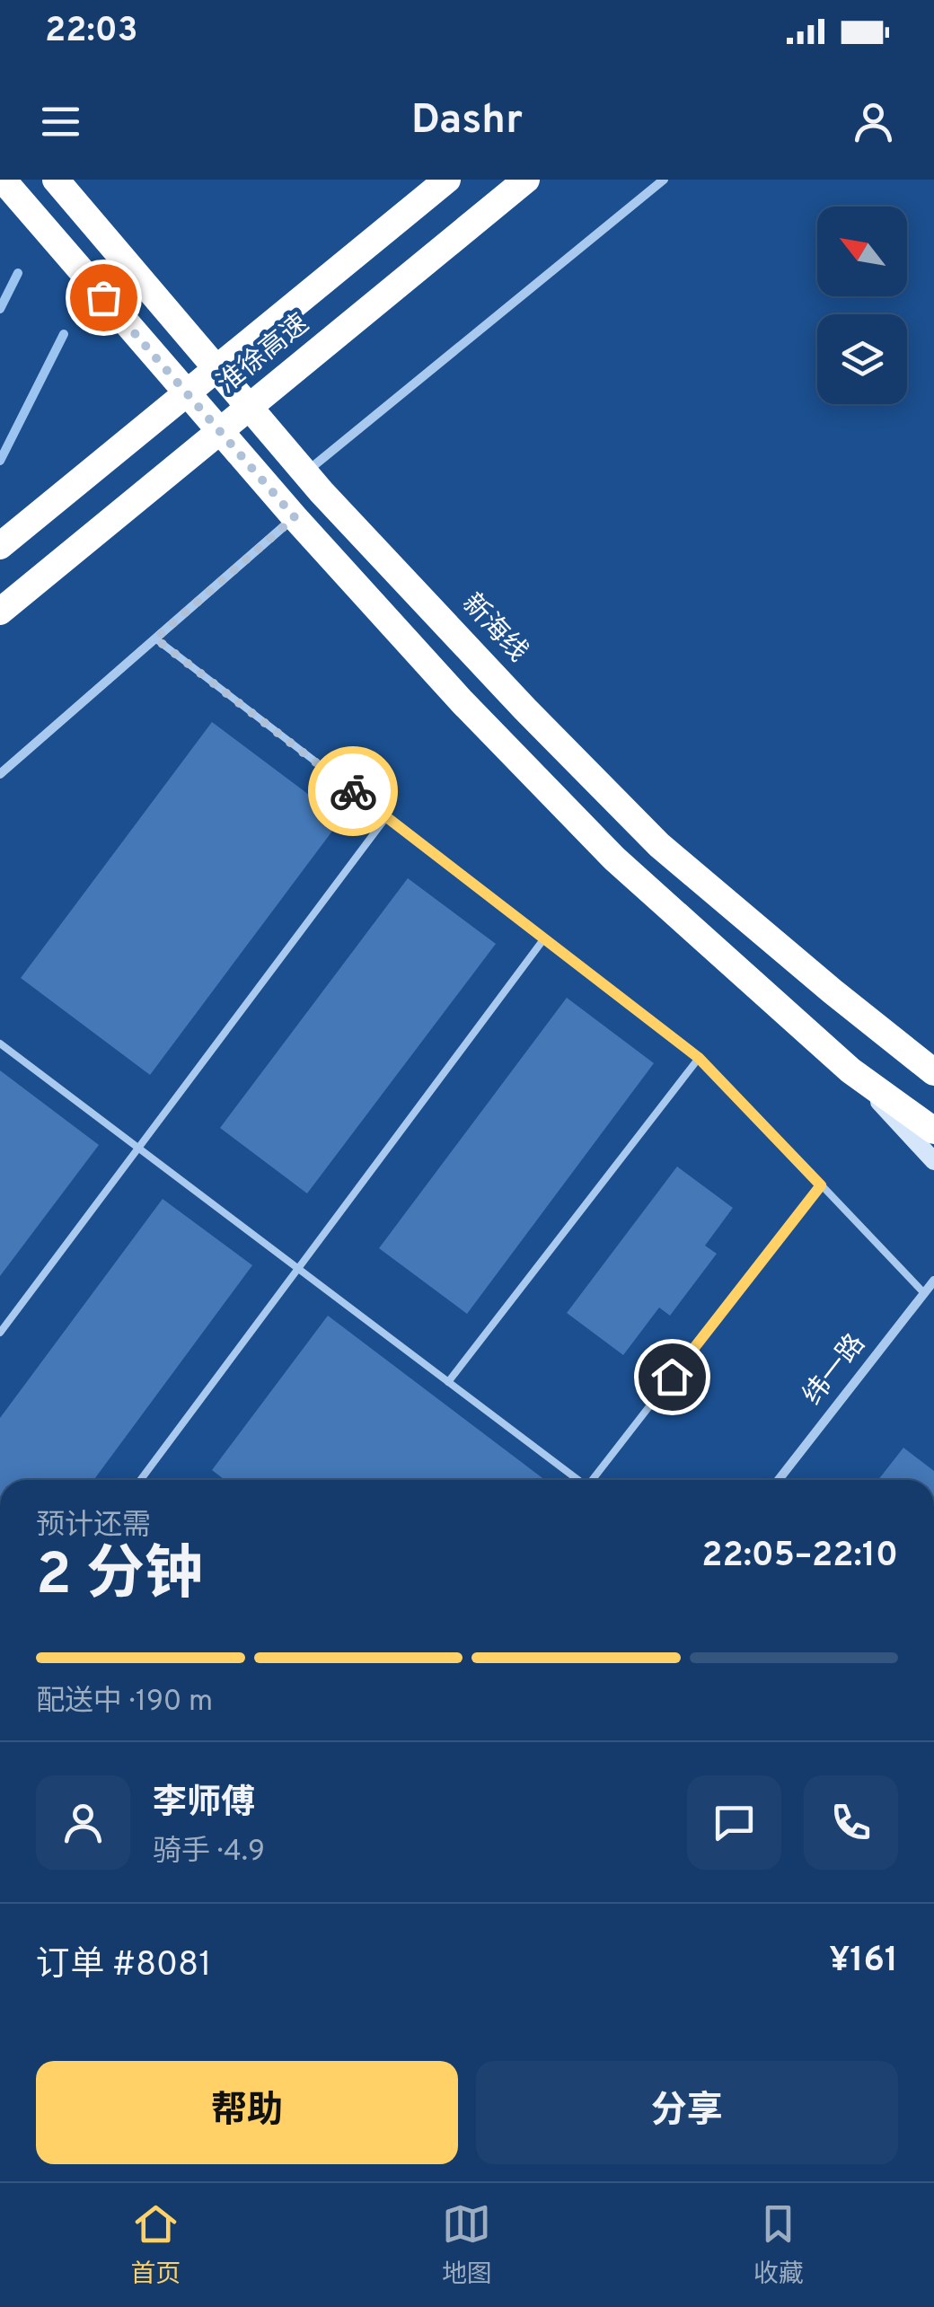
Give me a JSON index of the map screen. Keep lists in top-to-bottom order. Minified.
{"streets":{"highway":["淮徐高速","新海线"],"street":["纬一路"]},"north":"top left","page":{"status":"22:03","header":"Dashr","heading":["2 分钟","预计还需","22:05–22:10"],"panel":["李师傅","骑手 · 4.9","订单 #8081","¥161"],"bar":"配送中 · 190 m","buttons":["帮助","分享"],"tabs":["首页","地图","收藏"]}}
